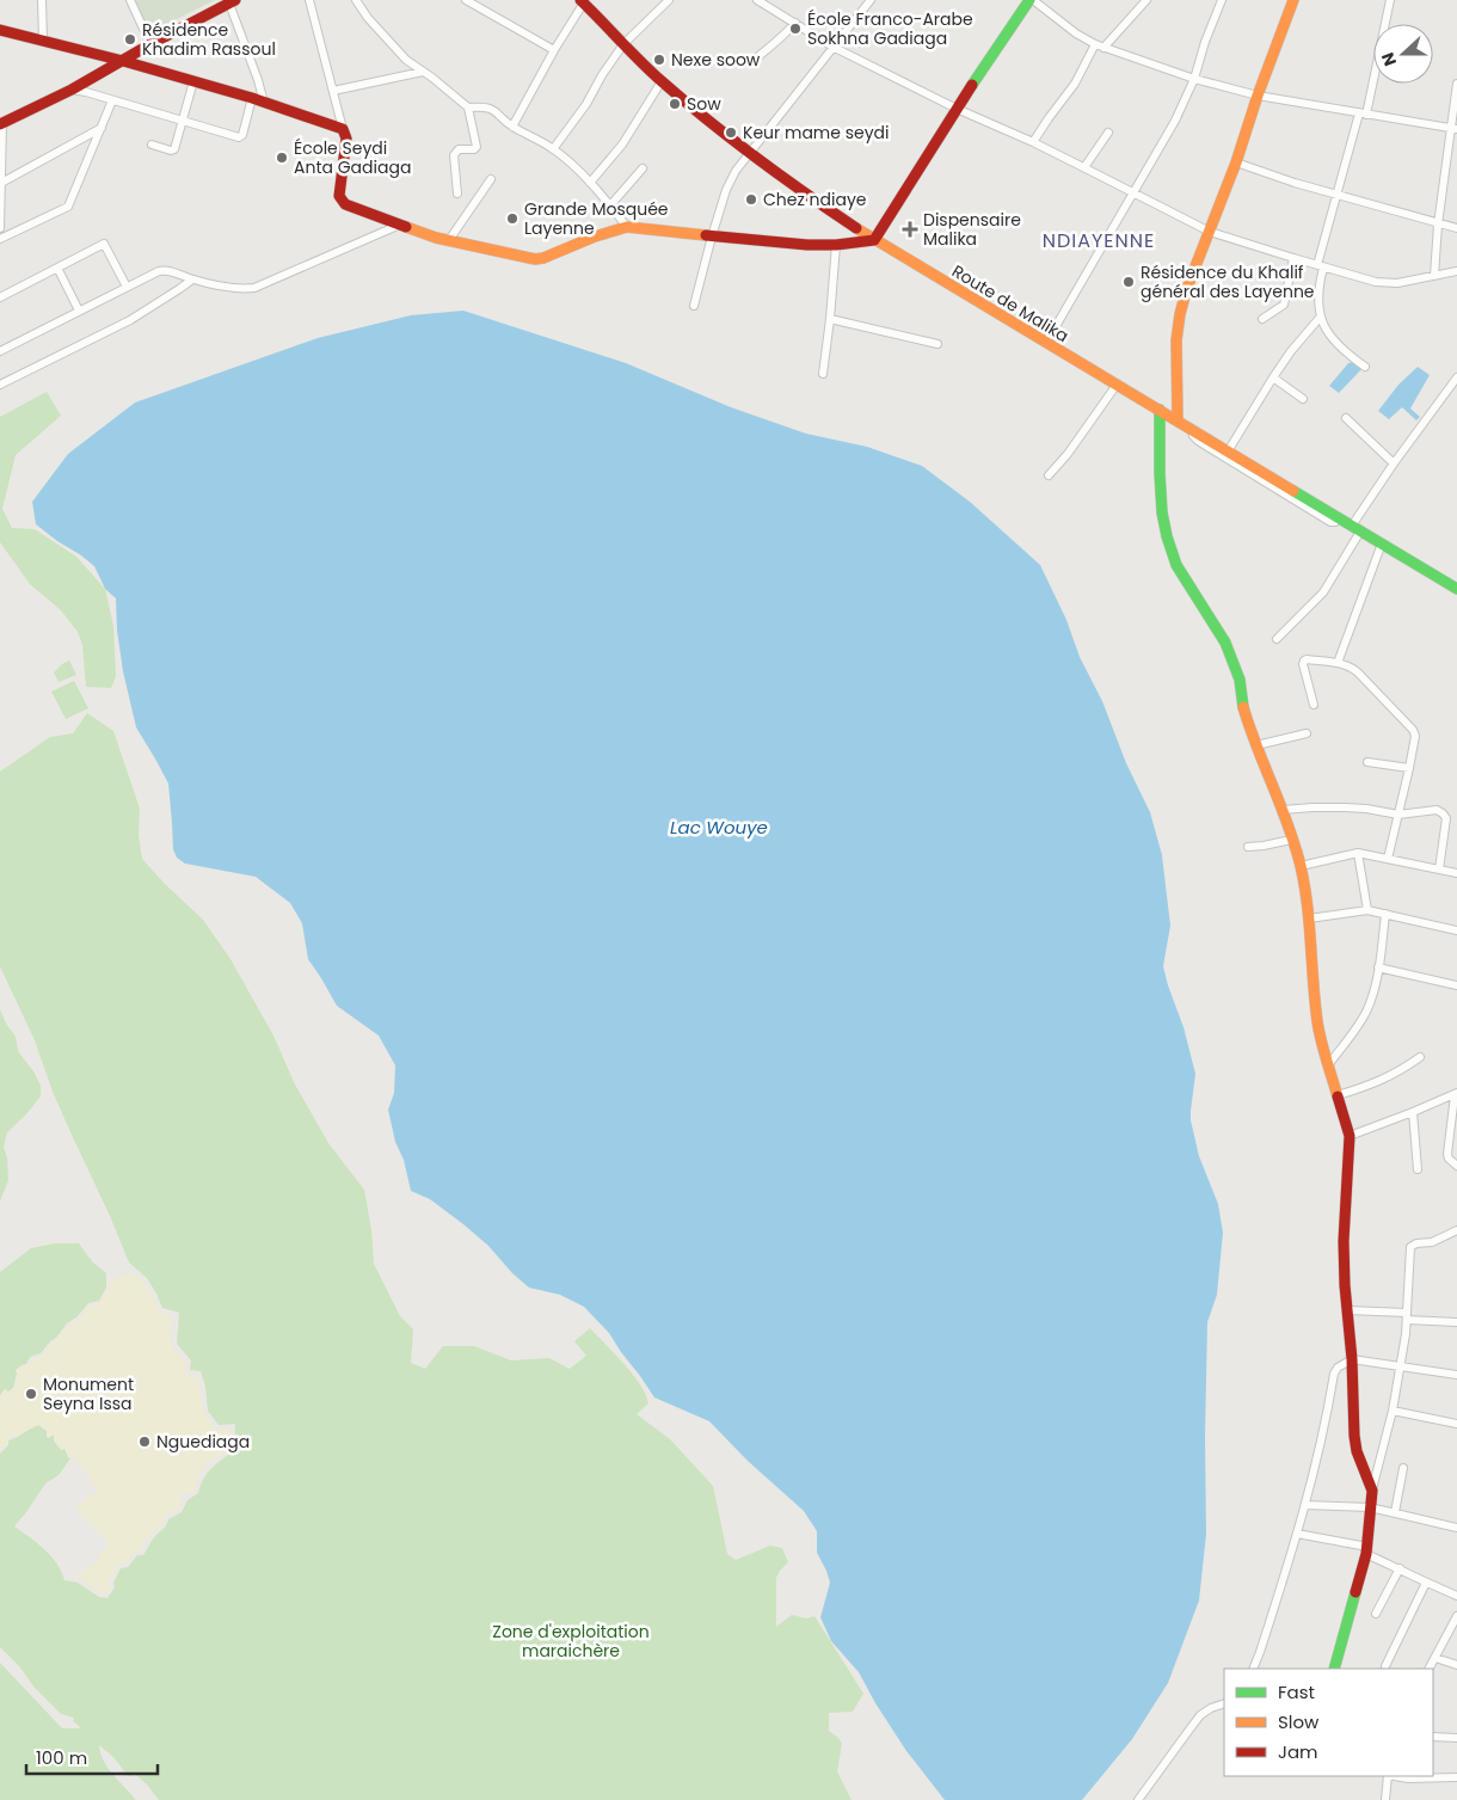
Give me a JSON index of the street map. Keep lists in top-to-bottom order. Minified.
{"streets":{"street":["Route de Malika"]},"districts":["NDIAYENNE"],"water":["Lac Wouye"],"parks":["Zone d'exploitation maraichère"],"places":{"other":["École Franco-Arabe Sokhna Gadiaga","Résidence Khadim Rassoul","Nexe soow","Sow","Keur mame seydi","École Seydi Anta Gadiaga","Chez ndiaye","Grande Mosquée Layenne","Résidence du Khalif général des Layenne","Monument Seyna Issa","Nguediaga"],"health":["Dispensaire Malika"]},"legend":["Fast","Slow","Jam"],"scale_bar":"100 m","north":"left"}
